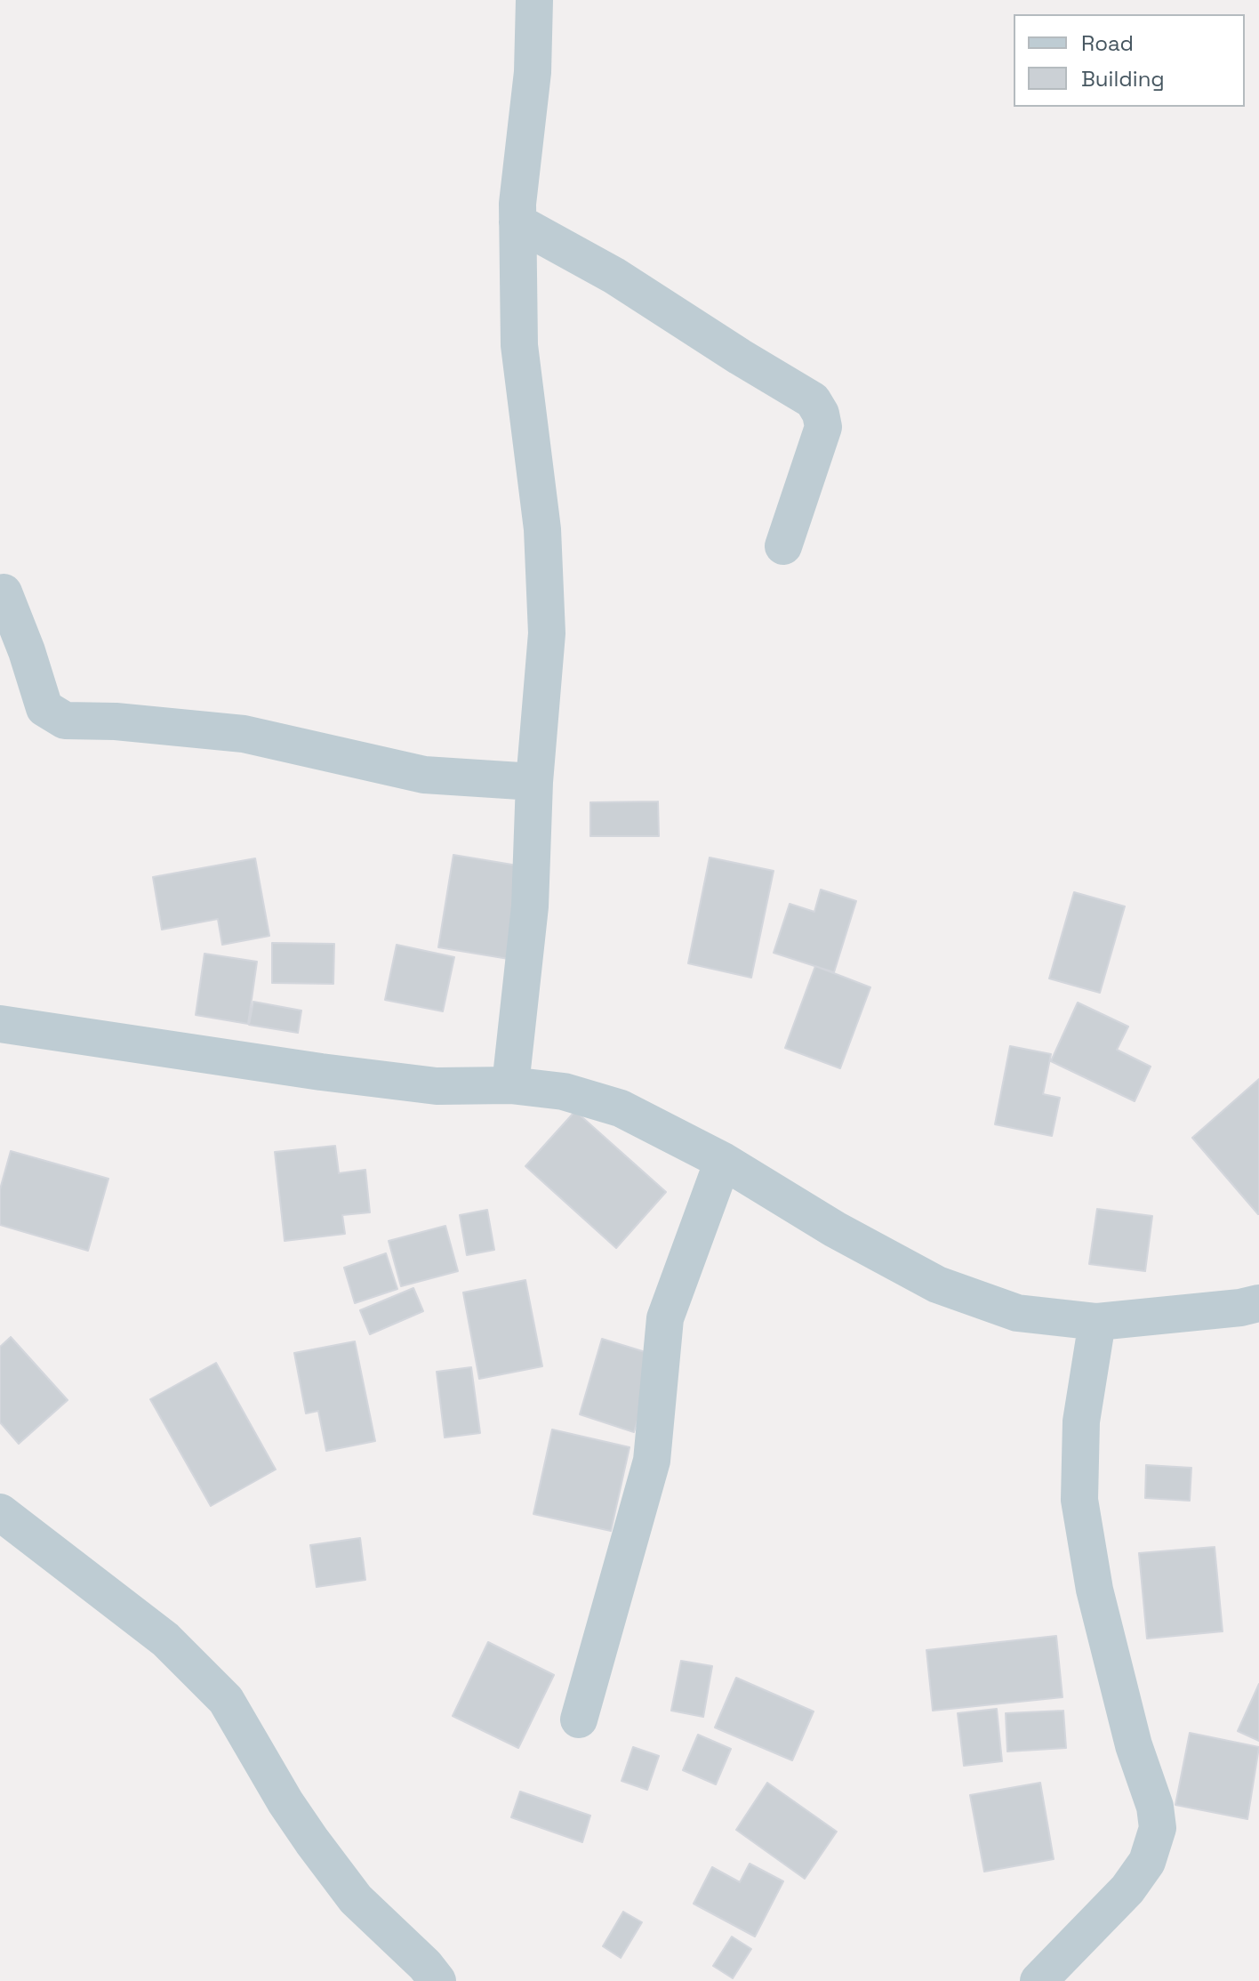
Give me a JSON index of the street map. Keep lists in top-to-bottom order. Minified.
{"legend":["Road","Building"]}
